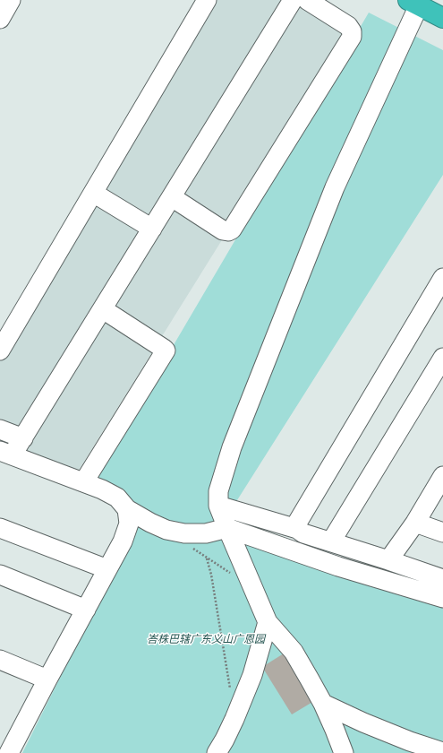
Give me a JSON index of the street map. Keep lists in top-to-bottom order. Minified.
{"parks":["峇株巴辖广东义山广恩园"]}
